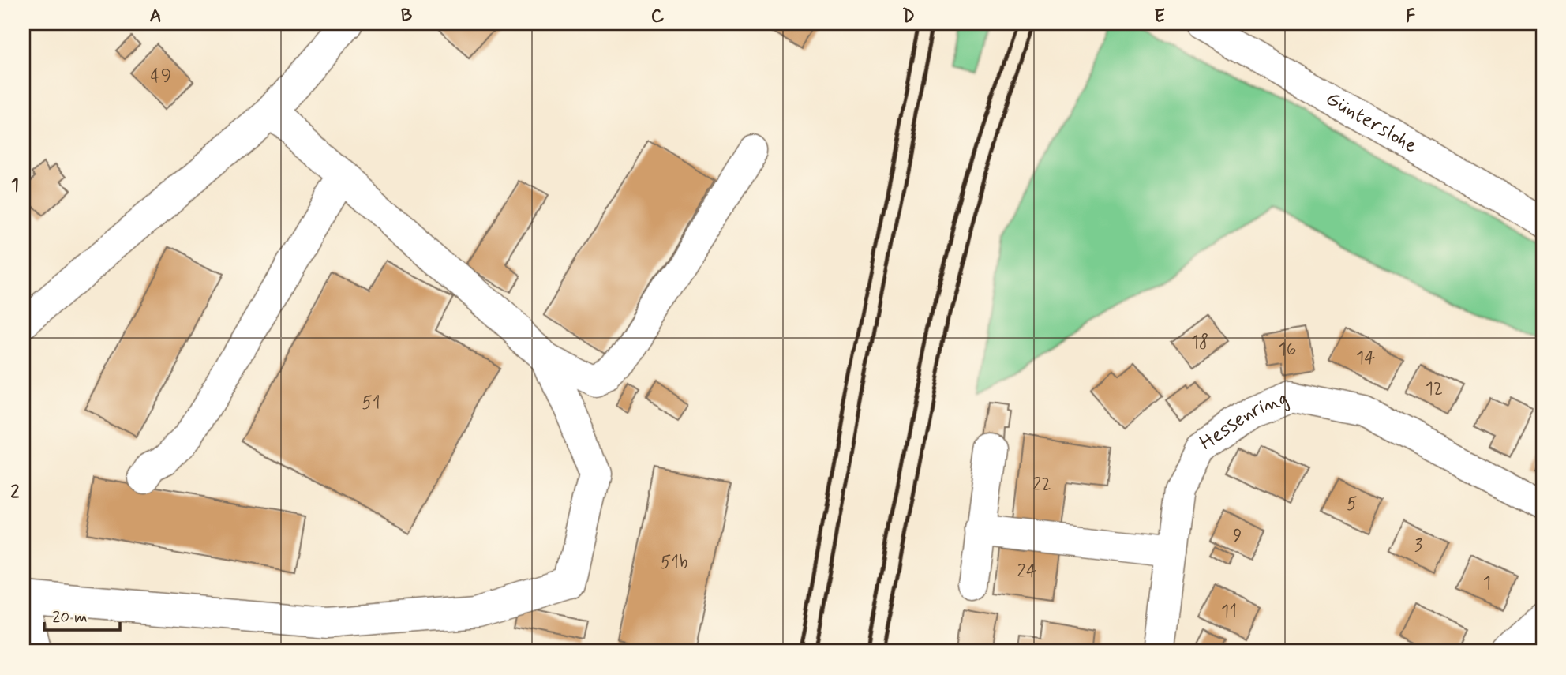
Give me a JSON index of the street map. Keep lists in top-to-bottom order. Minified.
{"streets":{"street":["Günterslohe","Hessenring"]},"house_numbers":["49","18","16","14","12","51","22","5","9","3","51b","24","1","11"],"scale_bar":"20 m","grid":{"columns":["A","B","C","D","E","F"],"rows":["1","2"]}}
